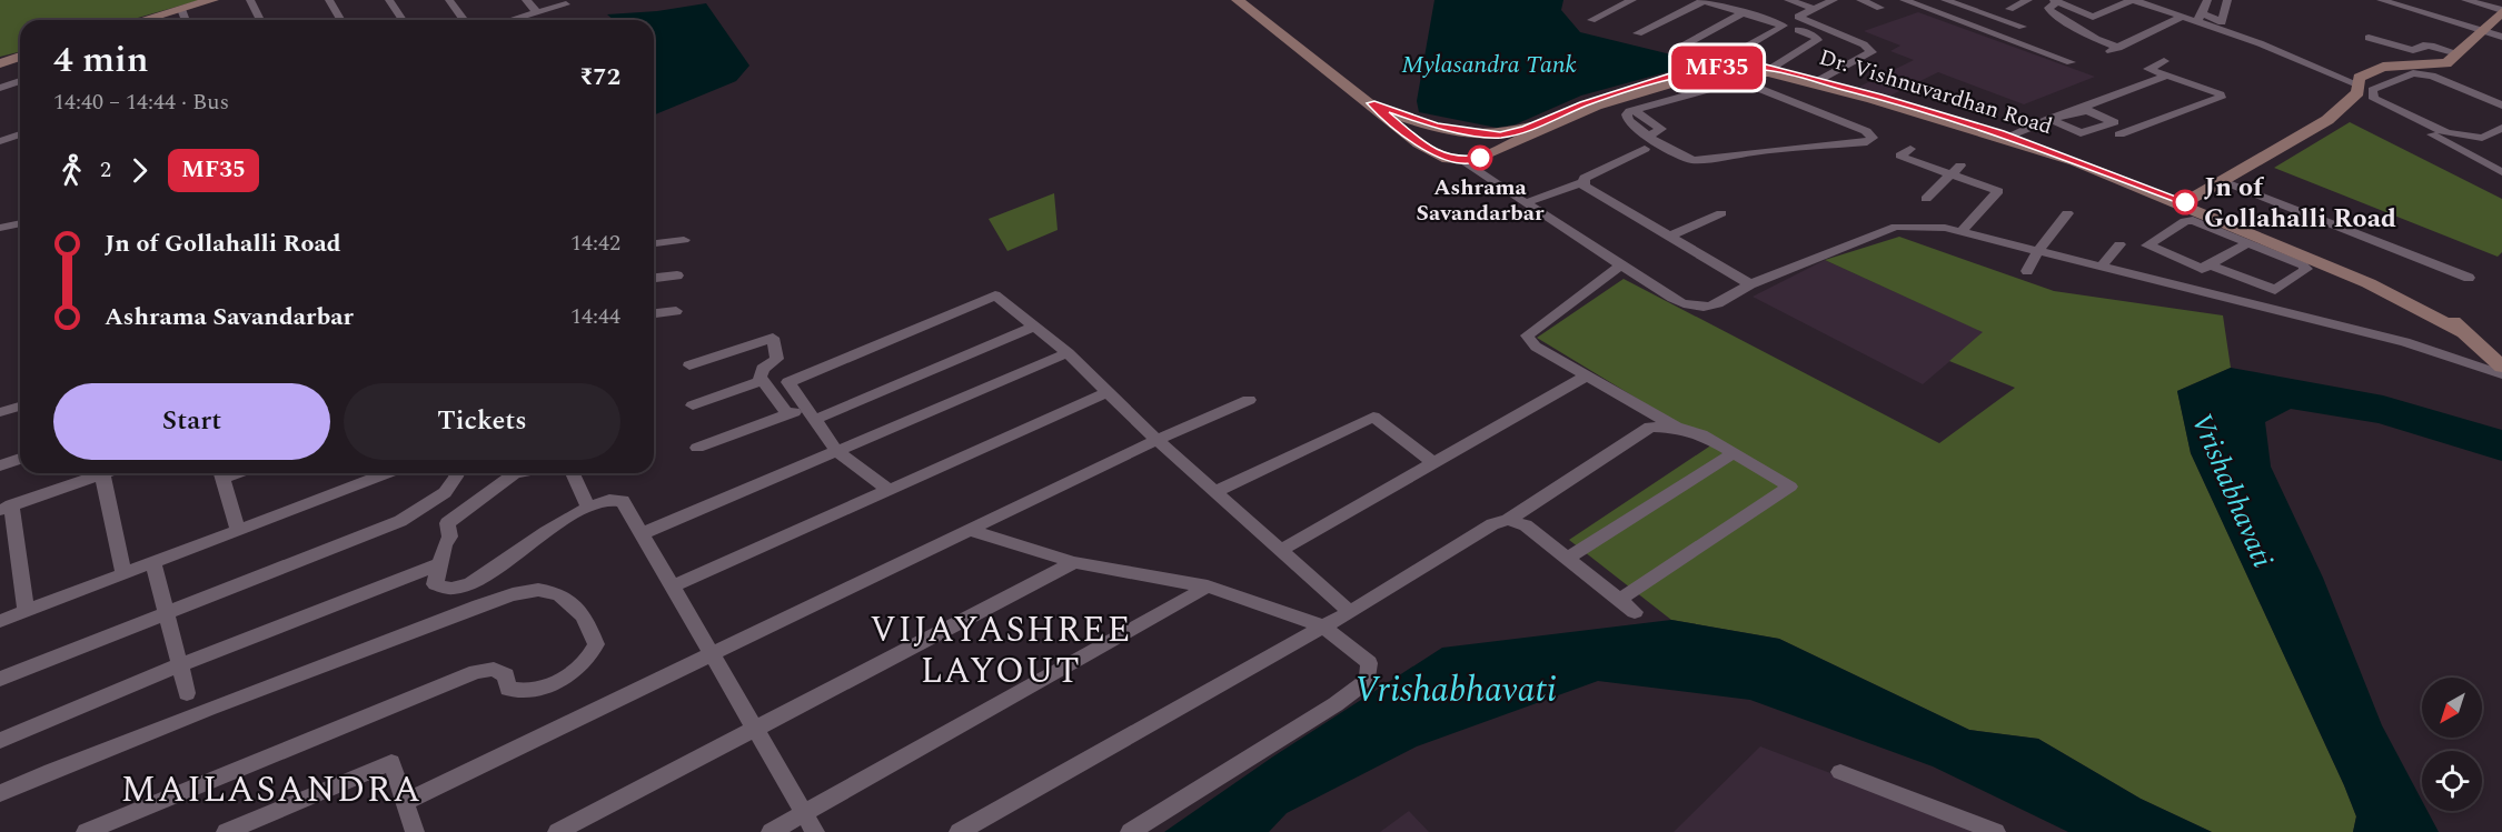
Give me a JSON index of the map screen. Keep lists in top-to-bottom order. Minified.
{"streets":{"main road":["Dr. Vishnuvardhan Road"]},"districts":["VIJAYASHREE LAYOUT","MAILASANDRA"],"water":["Mylasandra Tank","Vrishabhavati"],"places":["Ashrama Savandarbar","Jn of Gollahalli Road"],"lines":["bus line MF35"],"north":"bottom left","page":{"on_map":"MF35","heading":["4 min","14:40 – 14:44 · Bus","₹72"],"legs":["2","MF35"],"list":[{"name":"Jn of Gollahalli Road","value":"14:42"},{"name":"Ashrama Savandarbar","value":"14:44"}],"buttons":["Start","Tickets"]}}
